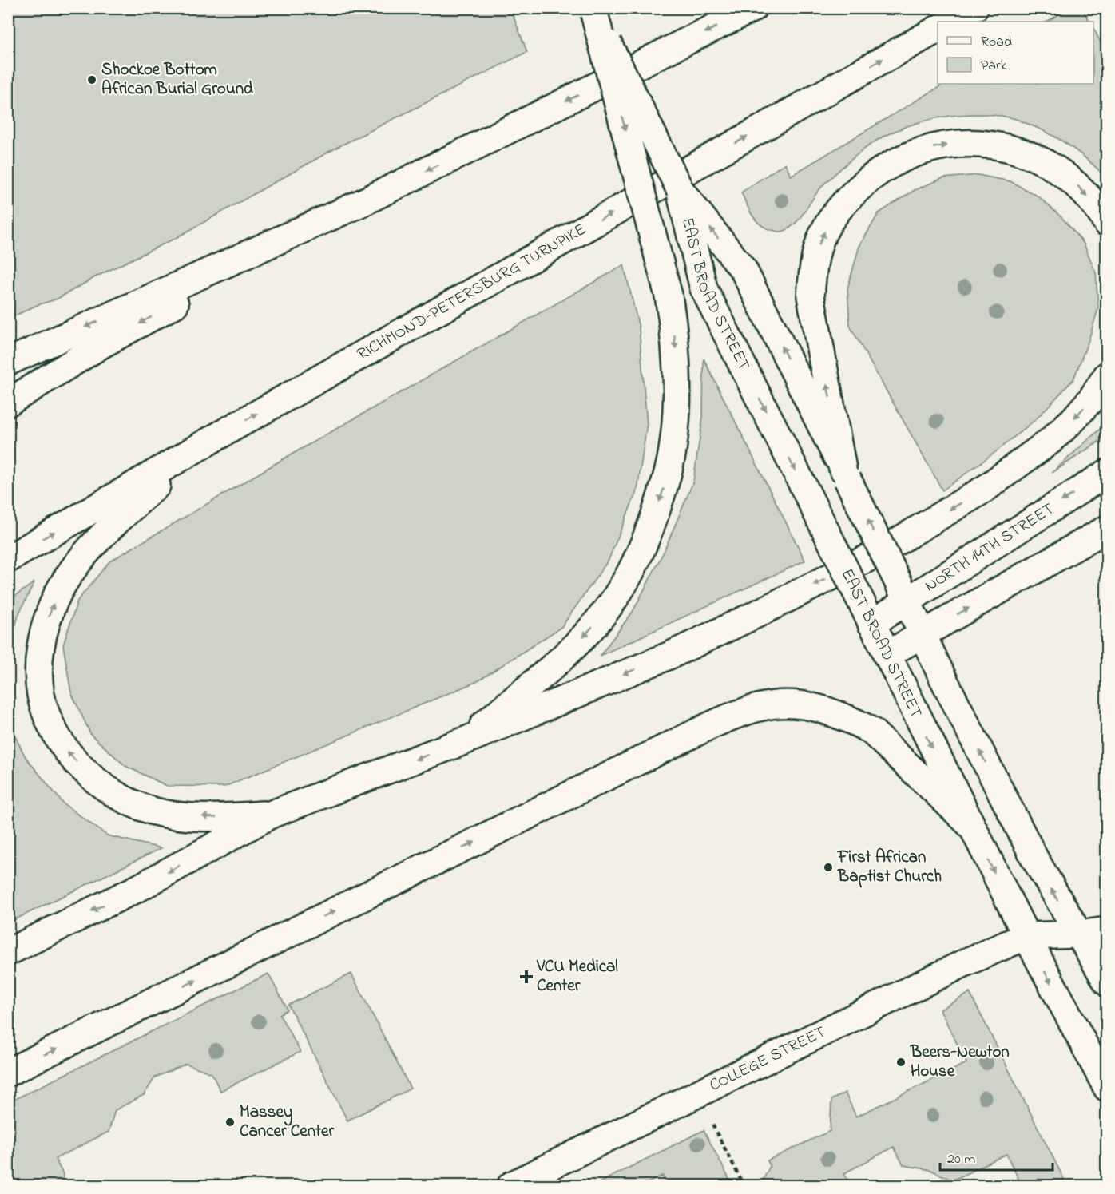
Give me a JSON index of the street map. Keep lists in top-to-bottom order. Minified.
{"streets":{"main road":["RICHMOND-PETERSBURG TURNPIKE","EAST BROAD STREET","NORTH 14TH STREET","COLLEGE STREET"]},"crossings":[["EAST BROAD STREET","NORTH 14TH STREET"],["EAST BROAD STREET","COLLEGE STREET"]],"places":{"other":["Shockoe Bottom African Burial Ground","First African Baptist Church","Beers-Newton House","Massey Cancer Center"],"health":["VCU Medical Center"]},"legend":["Road","Park"],"scale_bar":"20 m"}
